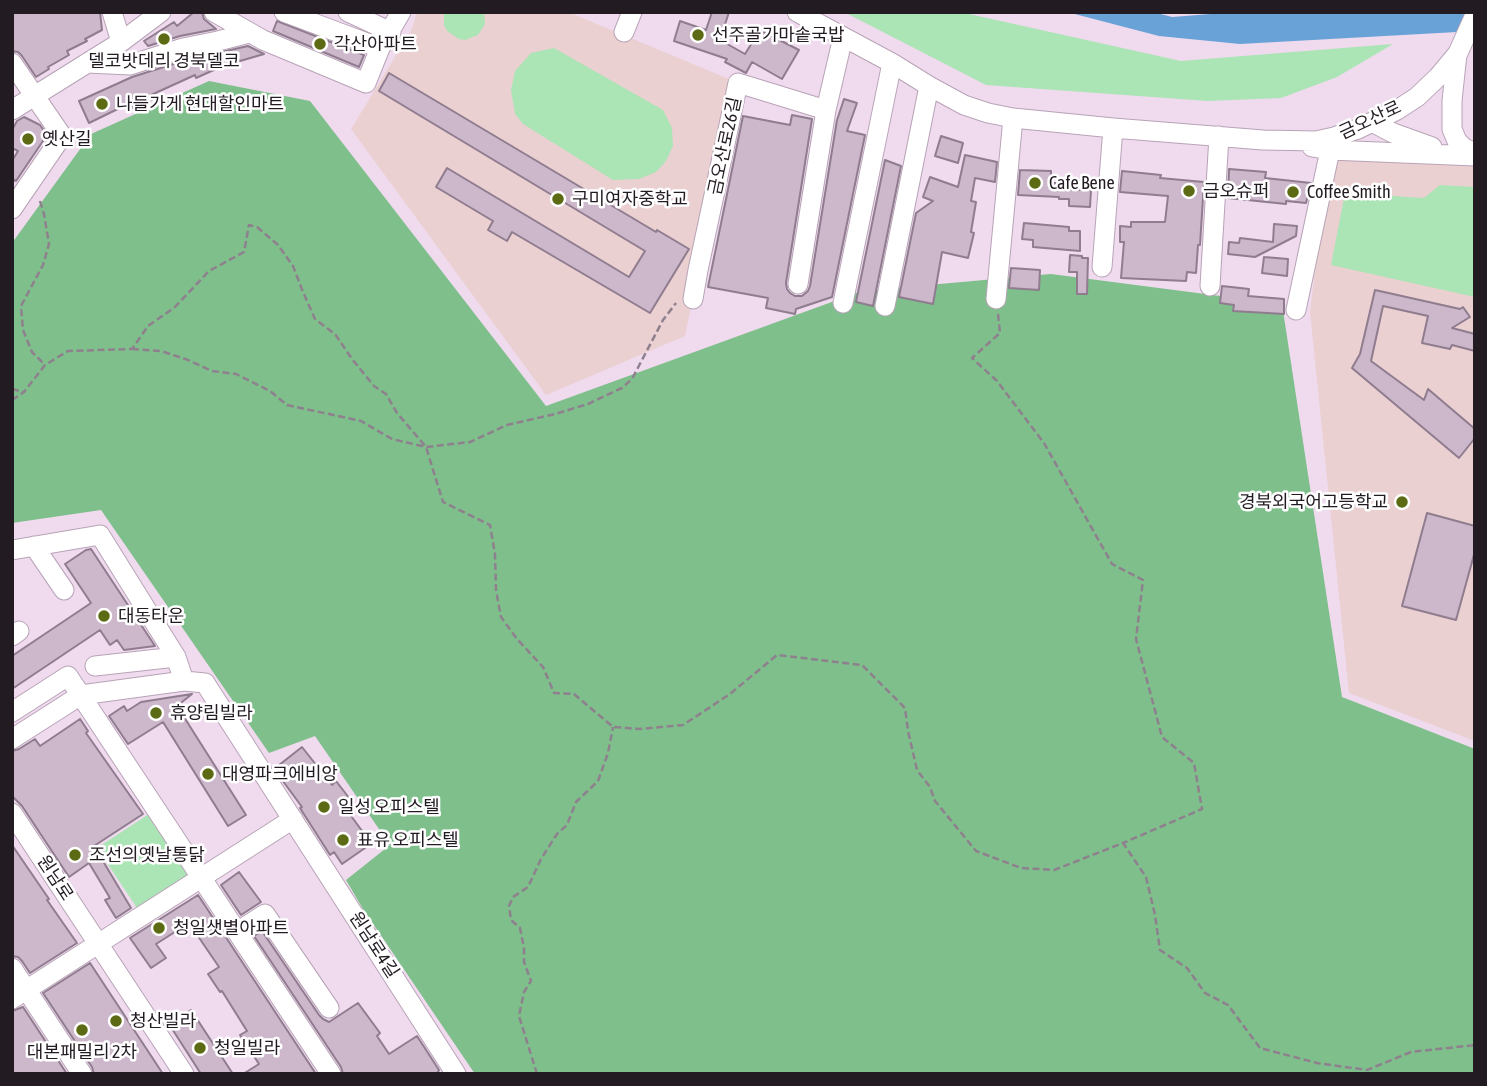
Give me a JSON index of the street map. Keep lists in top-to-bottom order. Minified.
{"streets":{"street":["금오산로","금오산로26길","원남로","원남로4길"]},"places":["선주골가마솥국밥","델코밧데리 경북델코","각산아파트","나들가게 현대할인마트","옛산길","Cafe Bene","금오슈퍼","Coffee Smith","구미여자중학교","경북외국어고등학교","대동타운","휴양림빌라","대영파크에비앙","일성 오피스텔","표유 오피스텔","조선의옛날통닭","청일샛별아파트","청산빌라","대본패밀리 2차","청일빌라"]}
